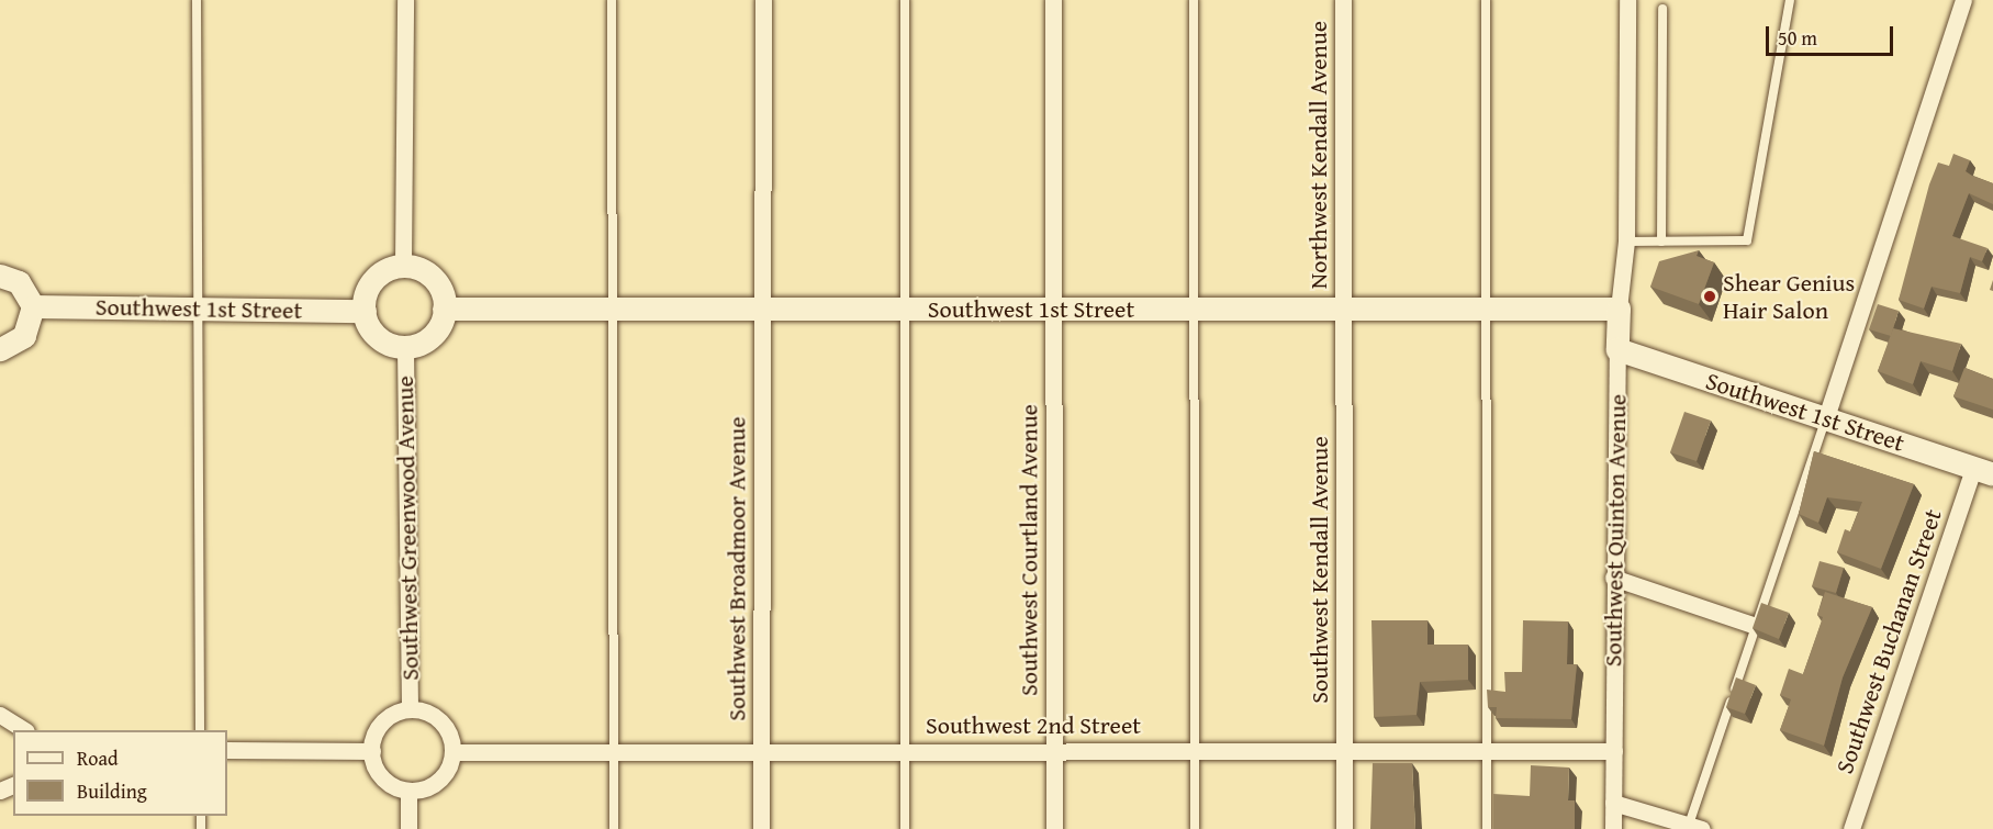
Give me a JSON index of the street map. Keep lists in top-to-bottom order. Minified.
{"streets":{"street":["Northwest Kendall Avenue","Southwest 1st Street","Southwest Greenwood Avenue","Southwest Quinton Avenue","Southwest Courtland Avenue","Southwest Broadmoor Avenue","Southwest Kendall Avenue","Southwest Buchanan Street","Southwest 2nd Street"]},"crossings":[["Northwest Kendall Avenue","Southwest 1st Street"],["Northwest Kendall Avenue","Southwest Kendall Avenue"],["Southwest 1st Street","Southwest Greenwood Avenue"],["Southwest 1st Street","Southwest Quinton Avenue"],["Southwest 1st Street","Southwest Courtland Avenue"],["Southwest 1st Street","Southwest Broadmoor Avenue"],["Southwest 1st Street","Southwest Kendall Avenue"],["Southwest 1st Street","Southwest Buchanan Street"],["Southwest Greenwood Avenue","Southwest 2nd Street"],["Southwest Quinton Avenue","Southwest 2nd Street"],["Southwest Courtland Avenue","Southwest 2nd Street"],["Southwest Broadmoor Avenue","Southwest 2nd Street"],["Southwest Kendall Avenue","Southwest 2nd Street"]],"places":["Shear Genius Hair Salon"],"legend":["Road","Building"],"scale_bar":"50 m"}
